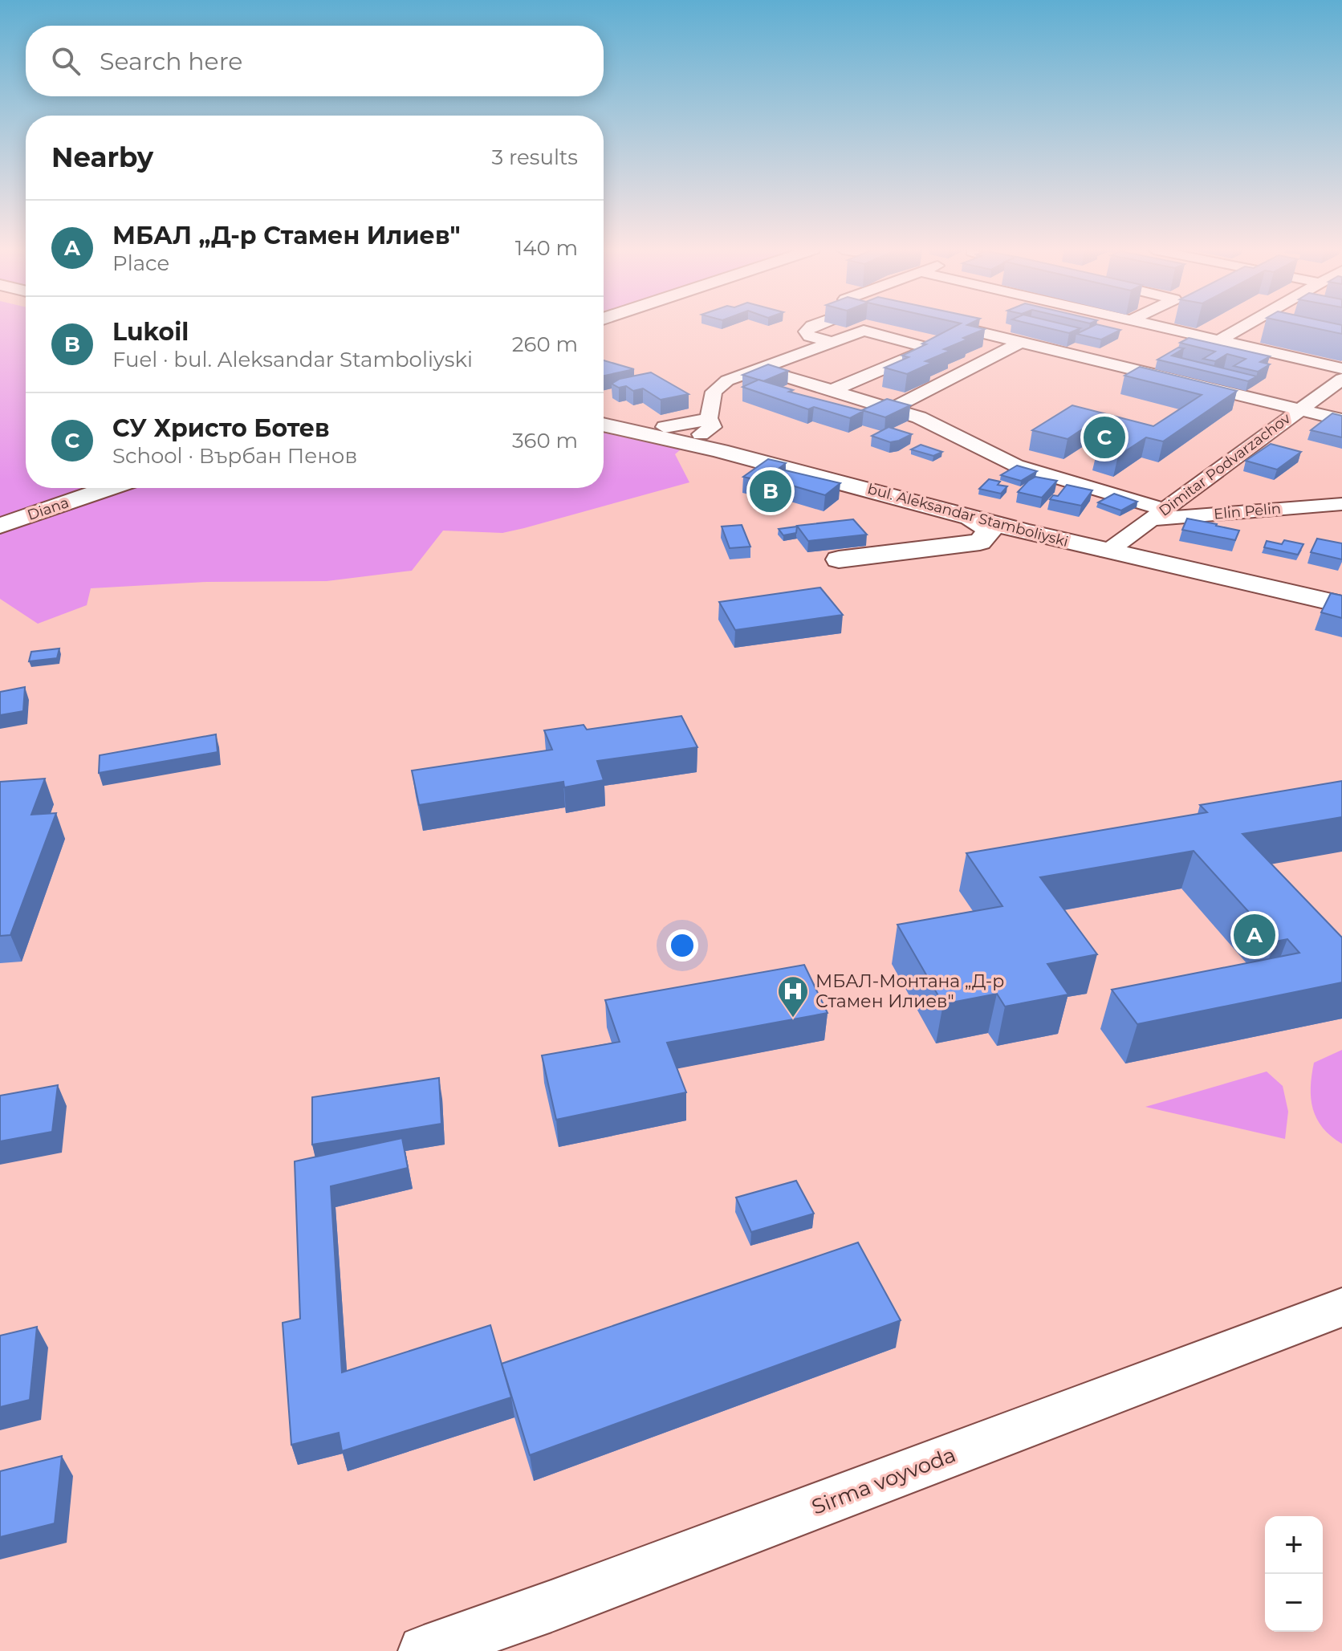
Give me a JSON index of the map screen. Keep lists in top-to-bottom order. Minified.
{"streets":{"main road":["Diana","bul. Aleksandar Stamboliyski"],"street":["Dimitar Podvarzachov","Elin Pelin","Sirma voyvoda"]},"crossings":[["Dimitar Podvarzachov","Elin Pelin"],["Dimitar Podvarzachov","bul. Aleksandar Stamboliyski"]],"places":{"hospital":["МБАЛ-Монтана „Д-р Стамен Илиев\""]},"page":{"search":"Search here","heading":["Nearby","3 results"],"list":[{"mark":"A","name":"МБАЛ „Д-р Стамен Илиев\"","note":"Place","value":"140 m"},{"mark":"B","name":"Lukoil","note":"Fuel · bul. Aleksandar Stamboliyski","value":"260 m"},{"mark":"C","name":"СУ Христо Ботев","note":"School · Върбан Пенов","value":"360 m"}],"pins":["C","B","A"],"map_buttons":["+","−"]}}
